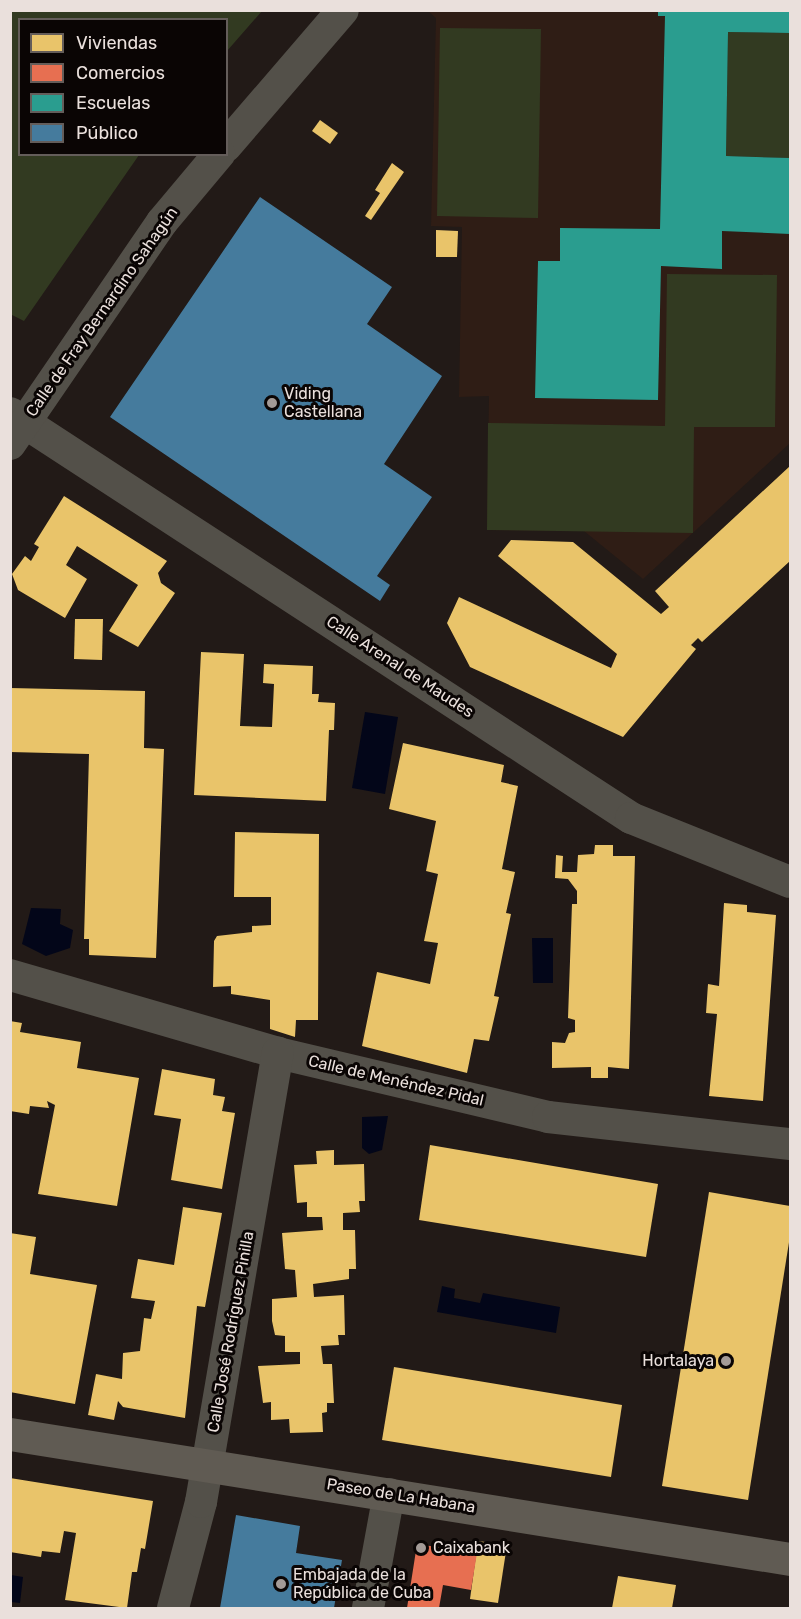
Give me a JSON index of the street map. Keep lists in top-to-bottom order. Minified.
{"streets":{"street":["Calle de Fray Bernardino Sahagún","Calle Arenal de Maudes","Calle de Menéndez Pidal","Calle José Rodríguez Pinilla","Paseo de La Habana"]},"crossings":[["Calle de Fray Bernardino Sahagún","Calle Arenal de Maudes"],["Calle de Menéndez Pidal","Calle José Rodríguez Pinilla"],["Calle José Rodríguez Pinilla","Paseo de La Habana"]],"places":["Viding Castellana","Hortalaya","Caixabank","Embajada de la República de Cuba"],"legend":["Viviendas","Comercios","Escuelas","Público"]}
